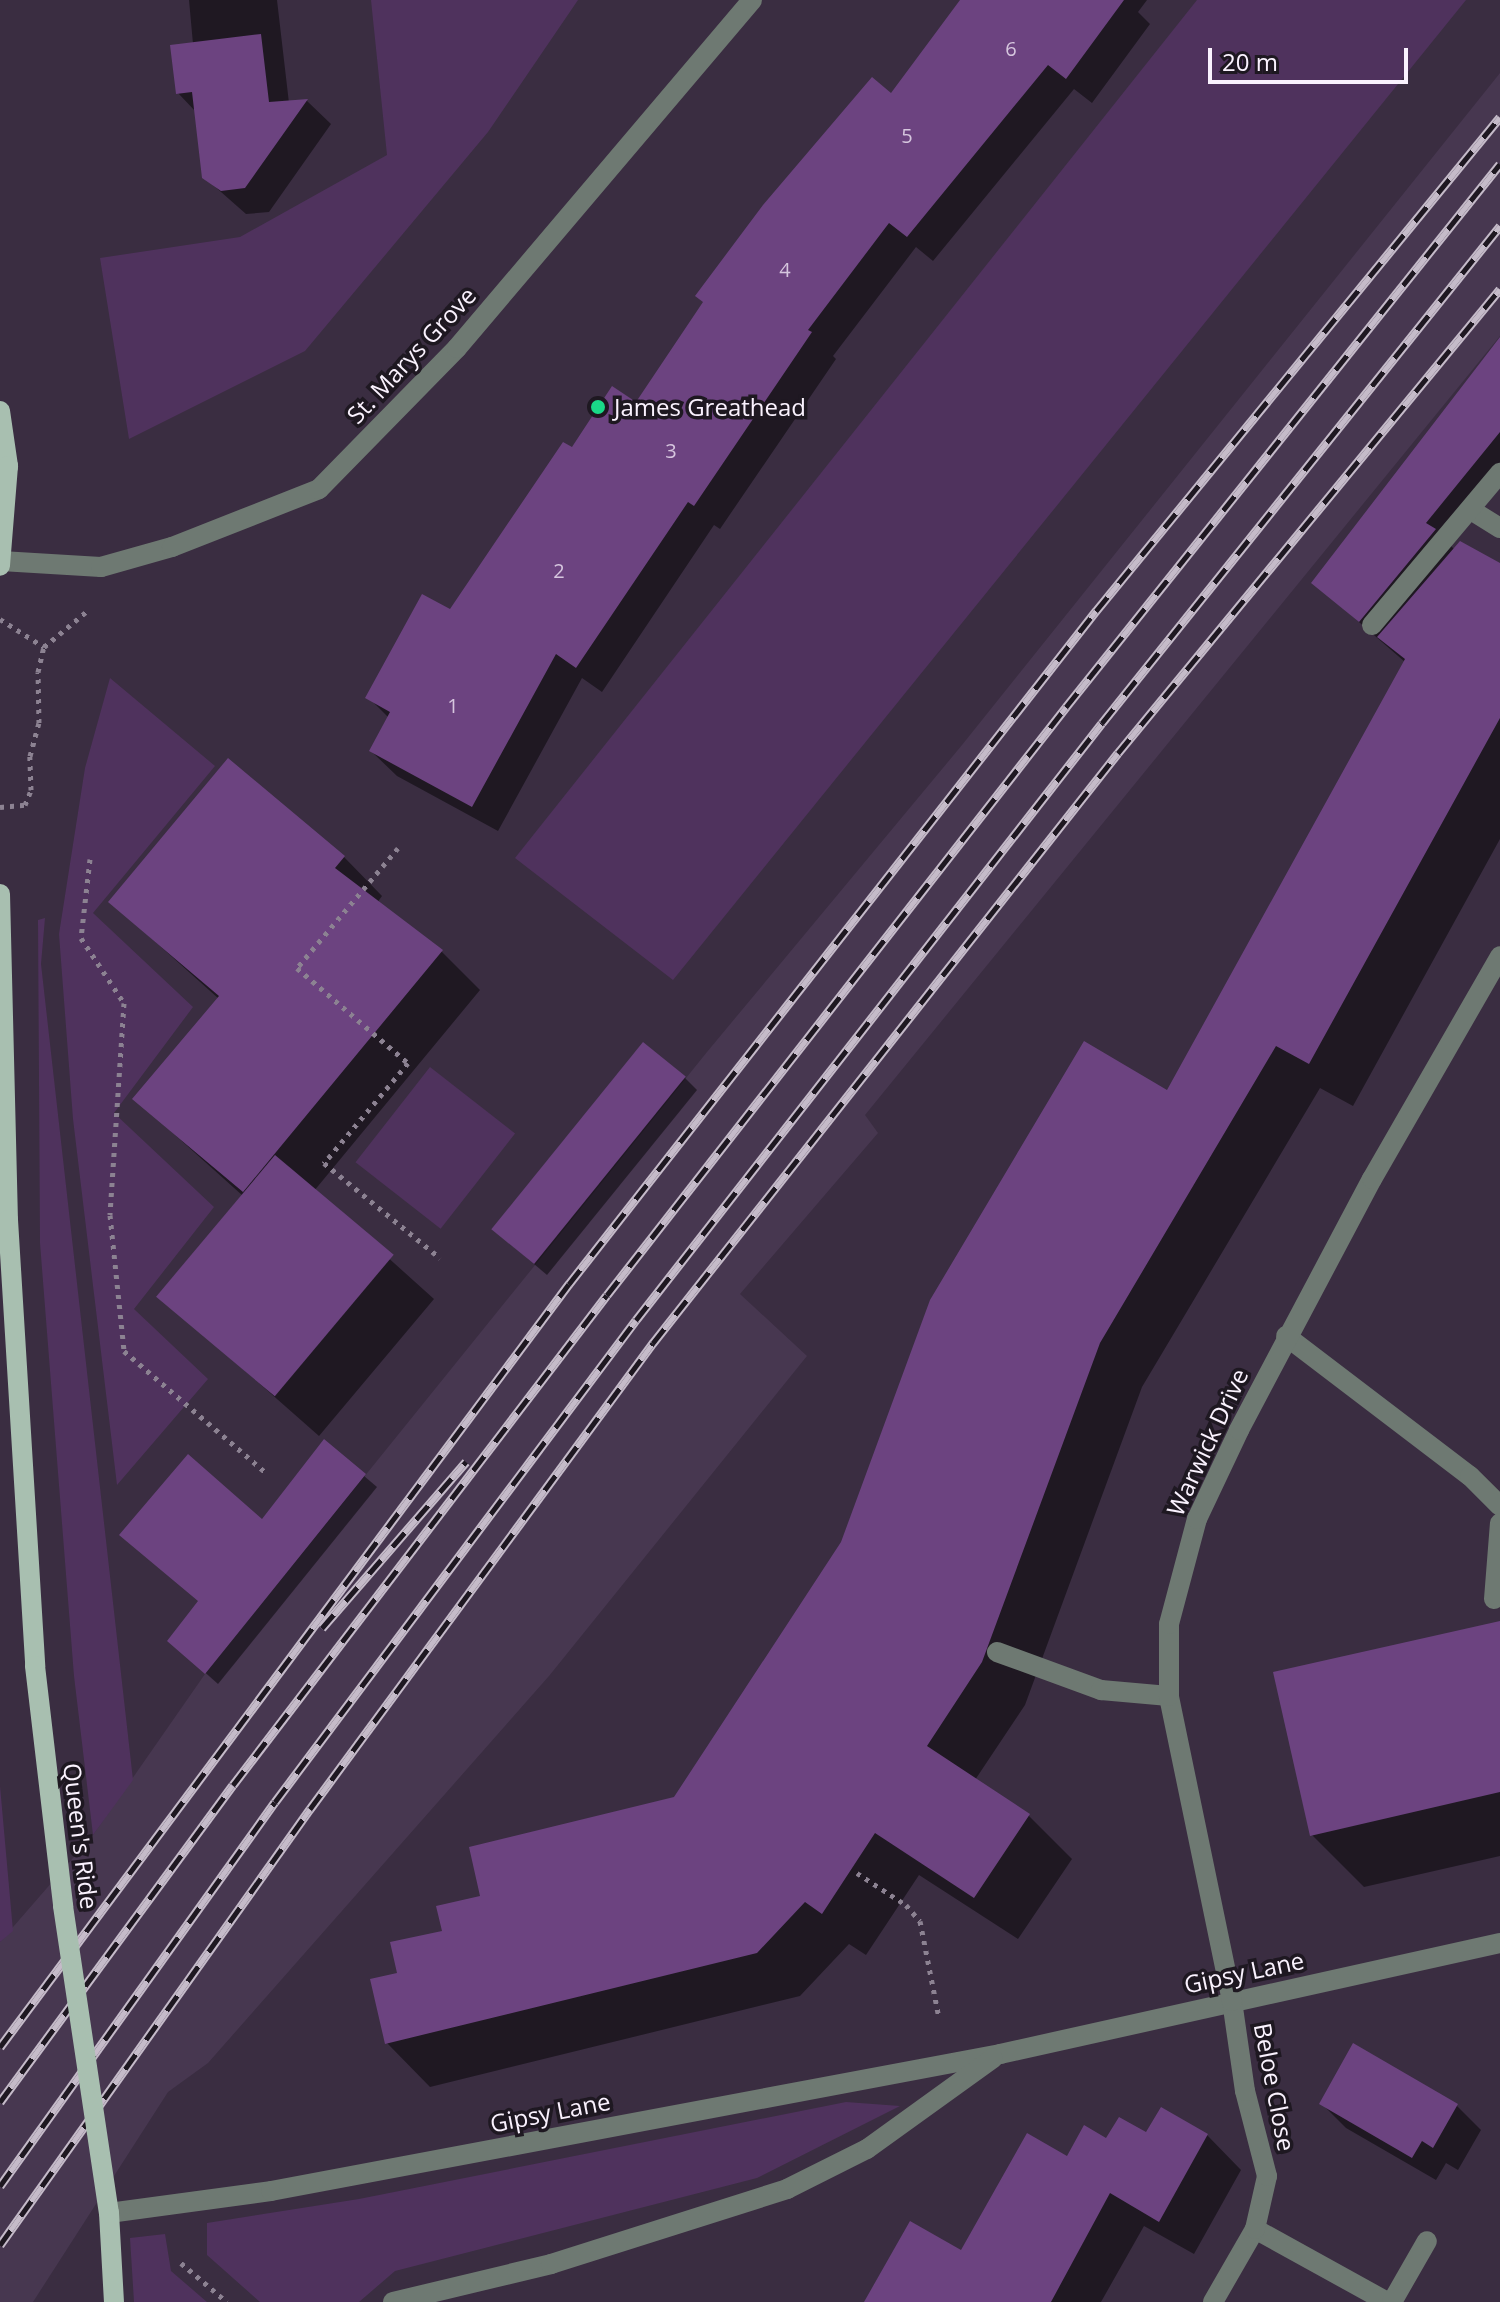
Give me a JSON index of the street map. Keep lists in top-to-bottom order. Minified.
{"streets":{"main road":["Queen's Ride"],"street":["St. Marys Grove","Warwick Drive","Gipsy Lane","Beloe Close"]},"crossings":[["Warwick Drive","Gipsy Lane"],["Warwick Drive","Beloe Close"],["Queen's Ride","Gipsy Lane"],["Gipsy Lane","Beloe Close"]],"places":["James Greathead"],"house_numbers":["6","5","4","3","2","1"],"scale_bar":"20 m"}
